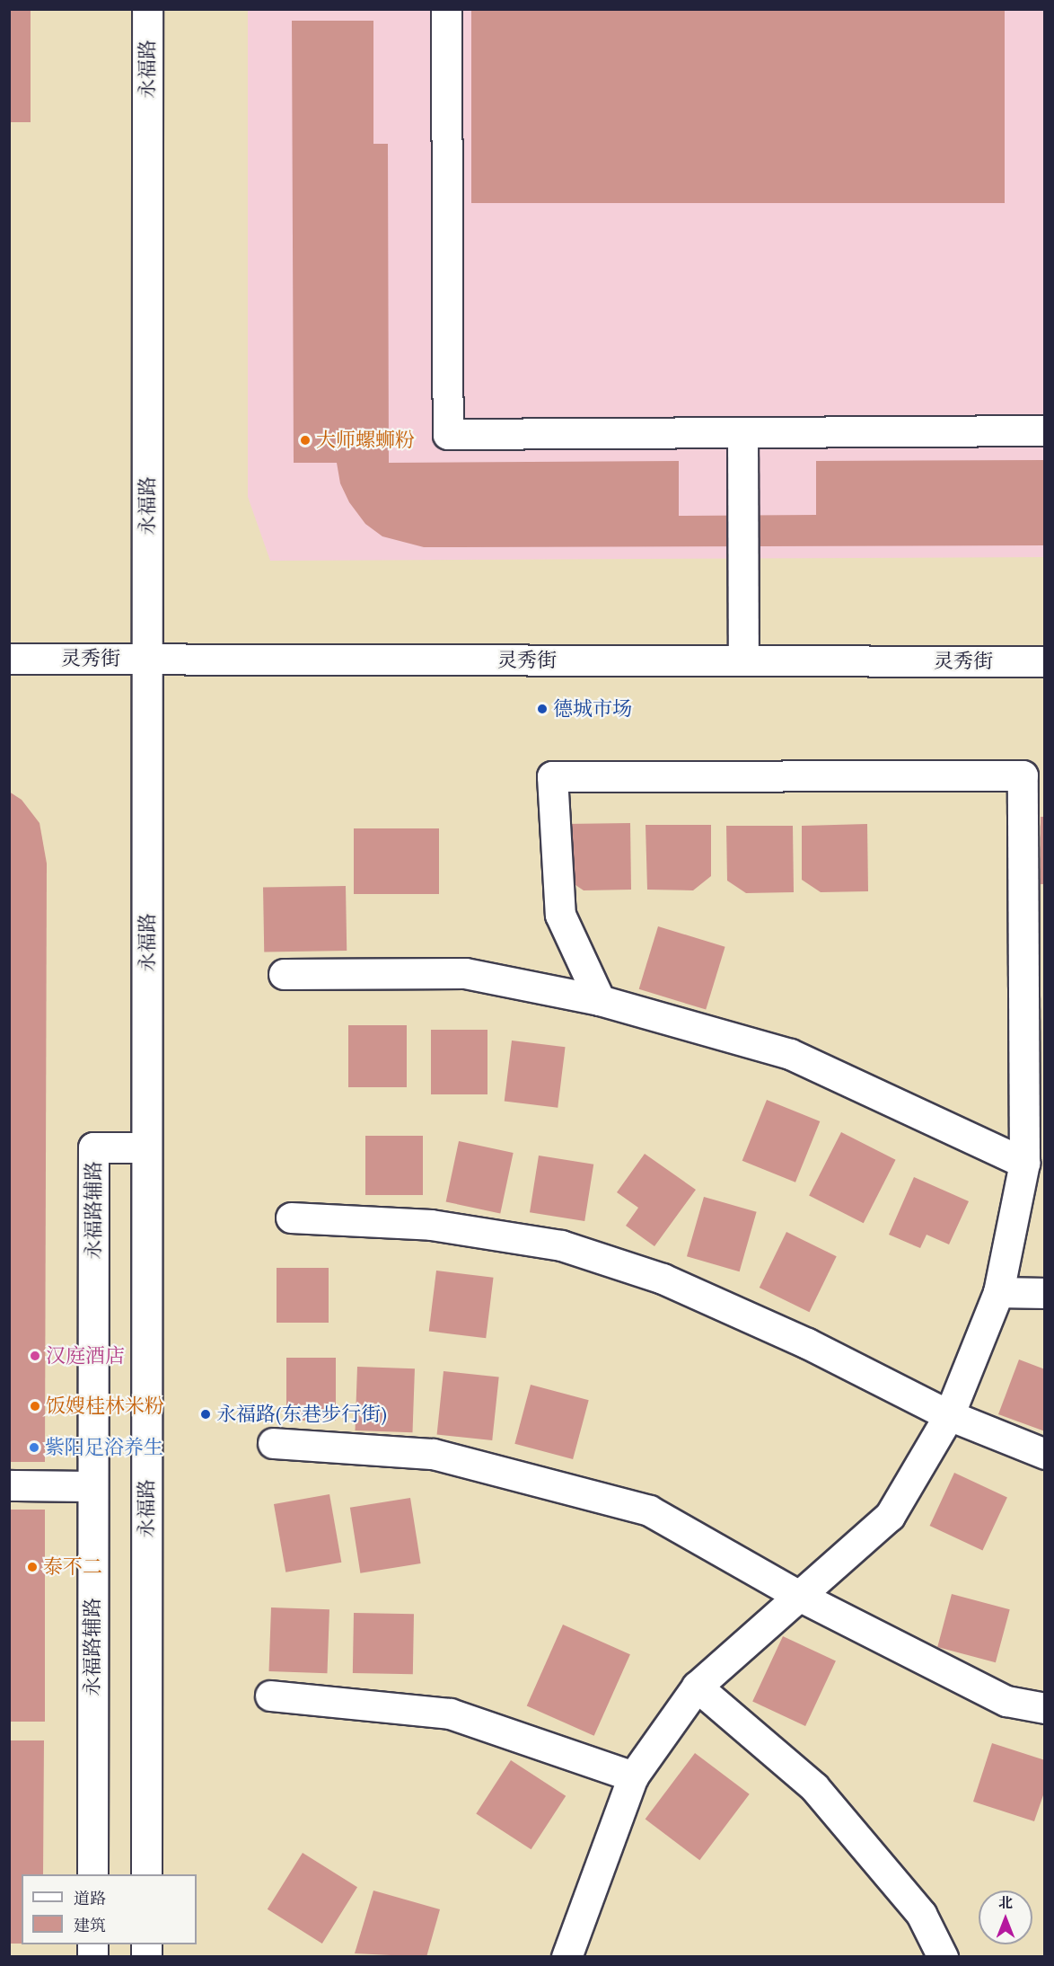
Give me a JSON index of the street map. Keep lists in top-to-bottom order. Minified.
{"streets":{"street":["永福路","灵秀街","永福路辅路"]},"crossings":[["永福路","灵秀街"],["永福路","永福路辅路"]],"places":["大师螺蛳粉","德城市场","汉庭酒店","饭嫂桂林米粉","永福路(东巷步行街)","紫阳足浴养生","泰不二"],"legend":["道路","建筑"],"north":"top"}
